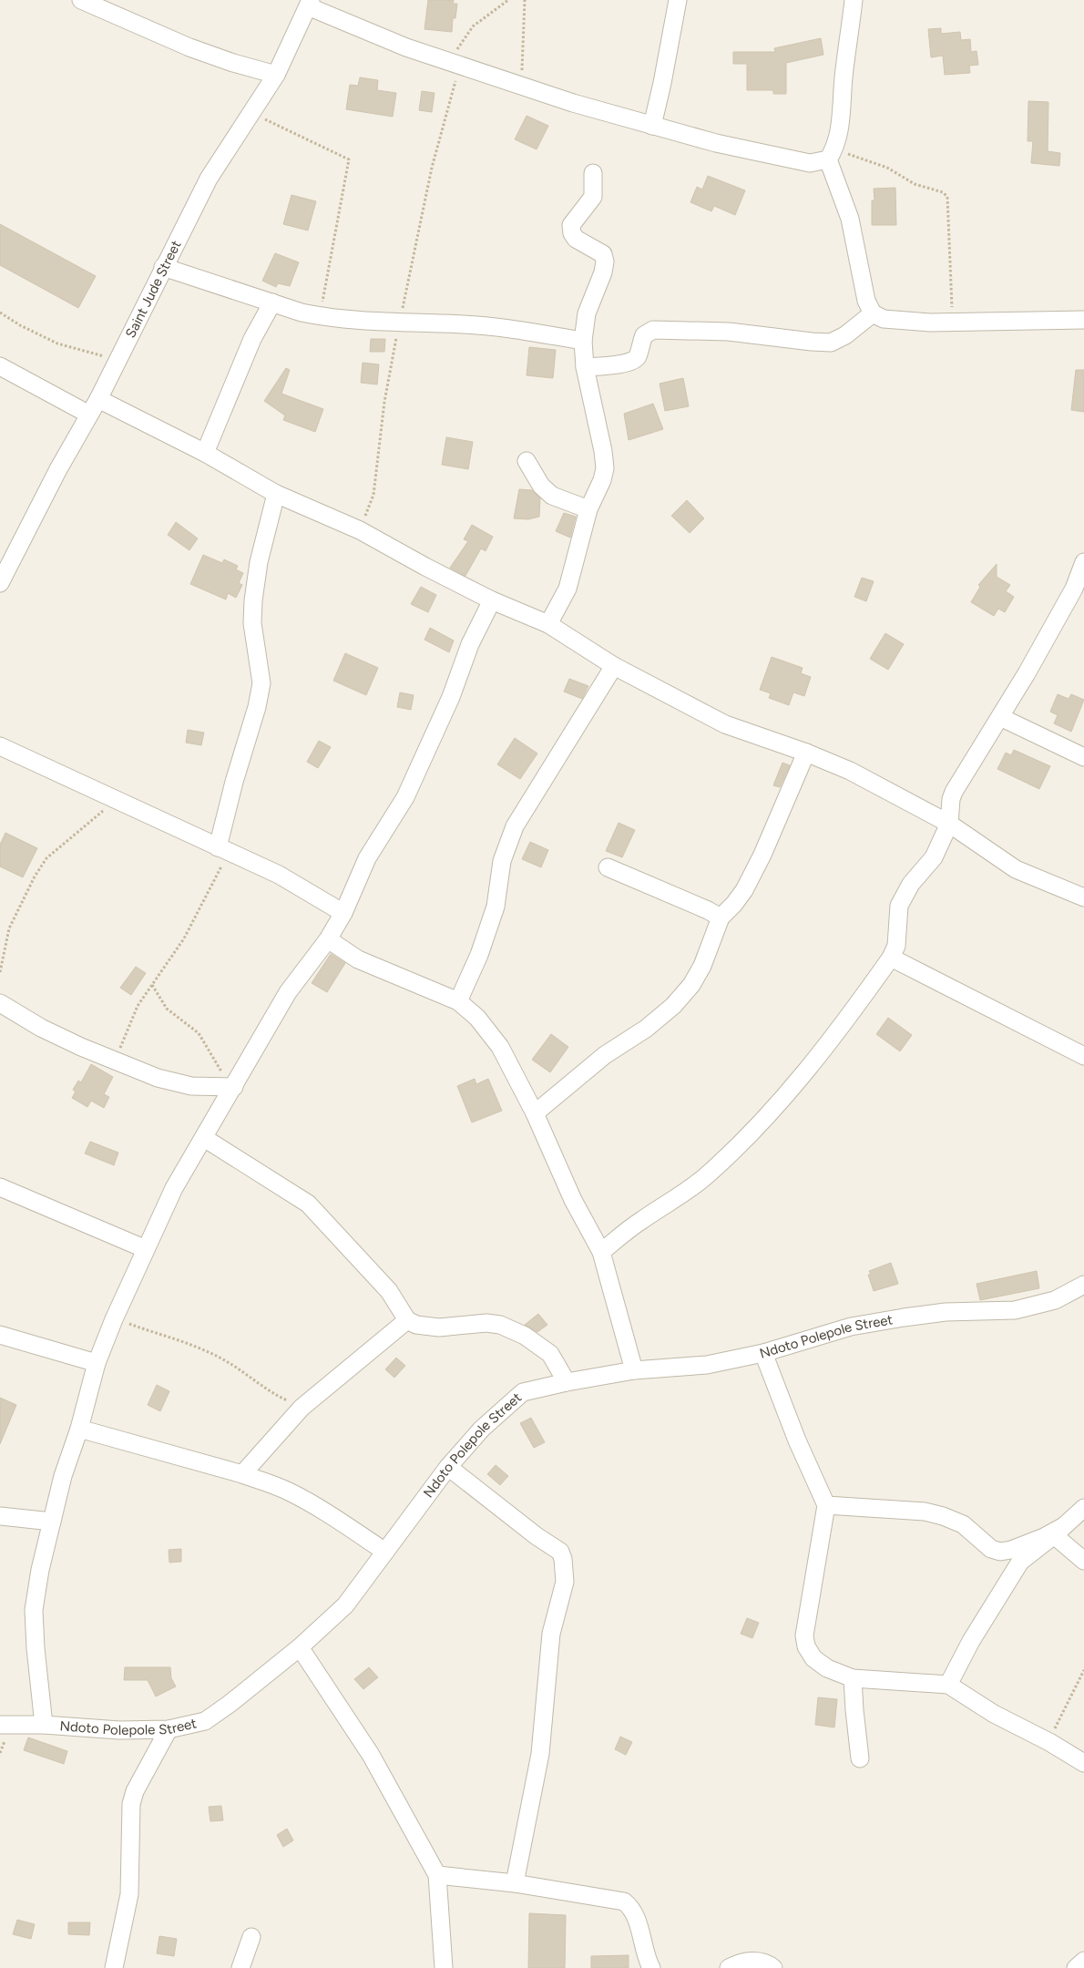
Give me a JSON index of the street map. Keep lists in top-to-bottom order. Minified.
{"streets":{"street":["Saint Jude Street","Ndoto Polepole Street"]}}
